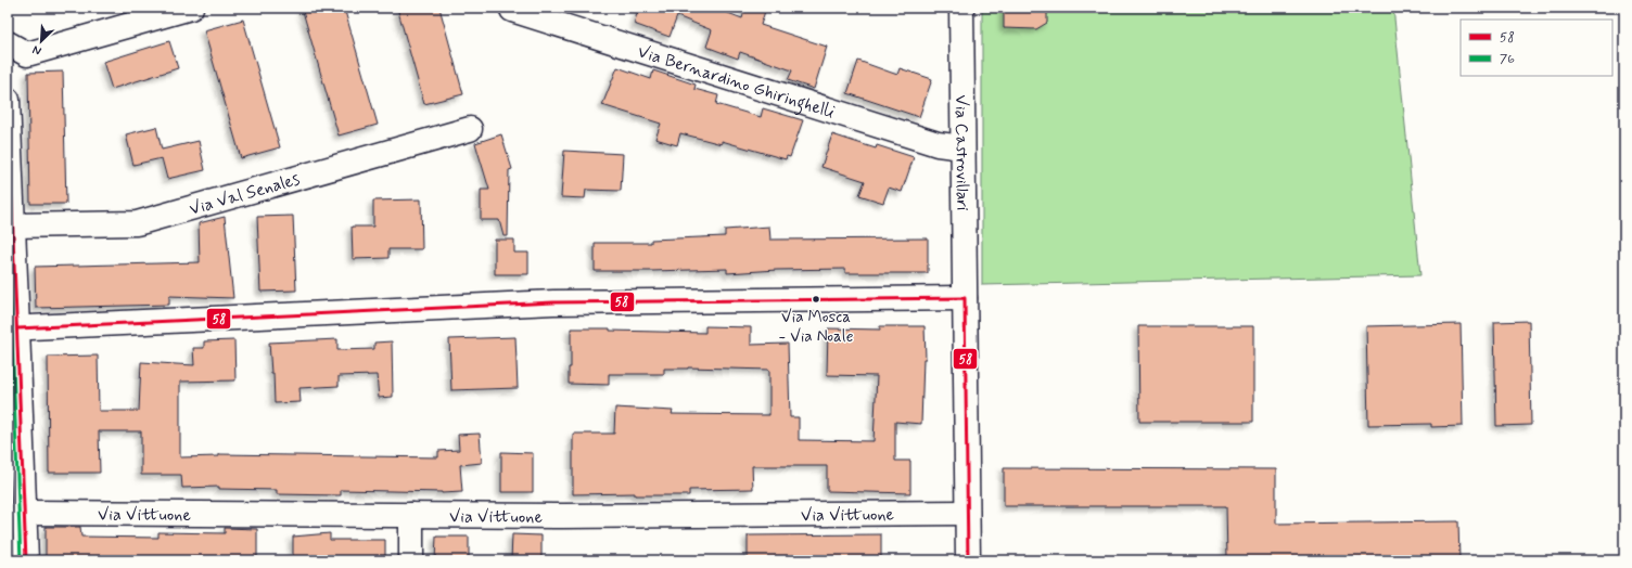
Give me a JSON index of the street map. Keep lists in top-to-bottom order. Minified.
{"streets":{"street":["Via Bernardino Ghiringhelli","Via Castrovillari","Via Val Senales","Via Vittuone"]},"crossings":[["Via Bernardino Ghiringhelli","Via Castrovillari"],["Via Castrovillari","Via Vittuone"]],"places":["Via Mosca - Via Noale"],"lines":["transit line 58","transit line 76"],"legend":["58","76"],"north":"bottom left"}
